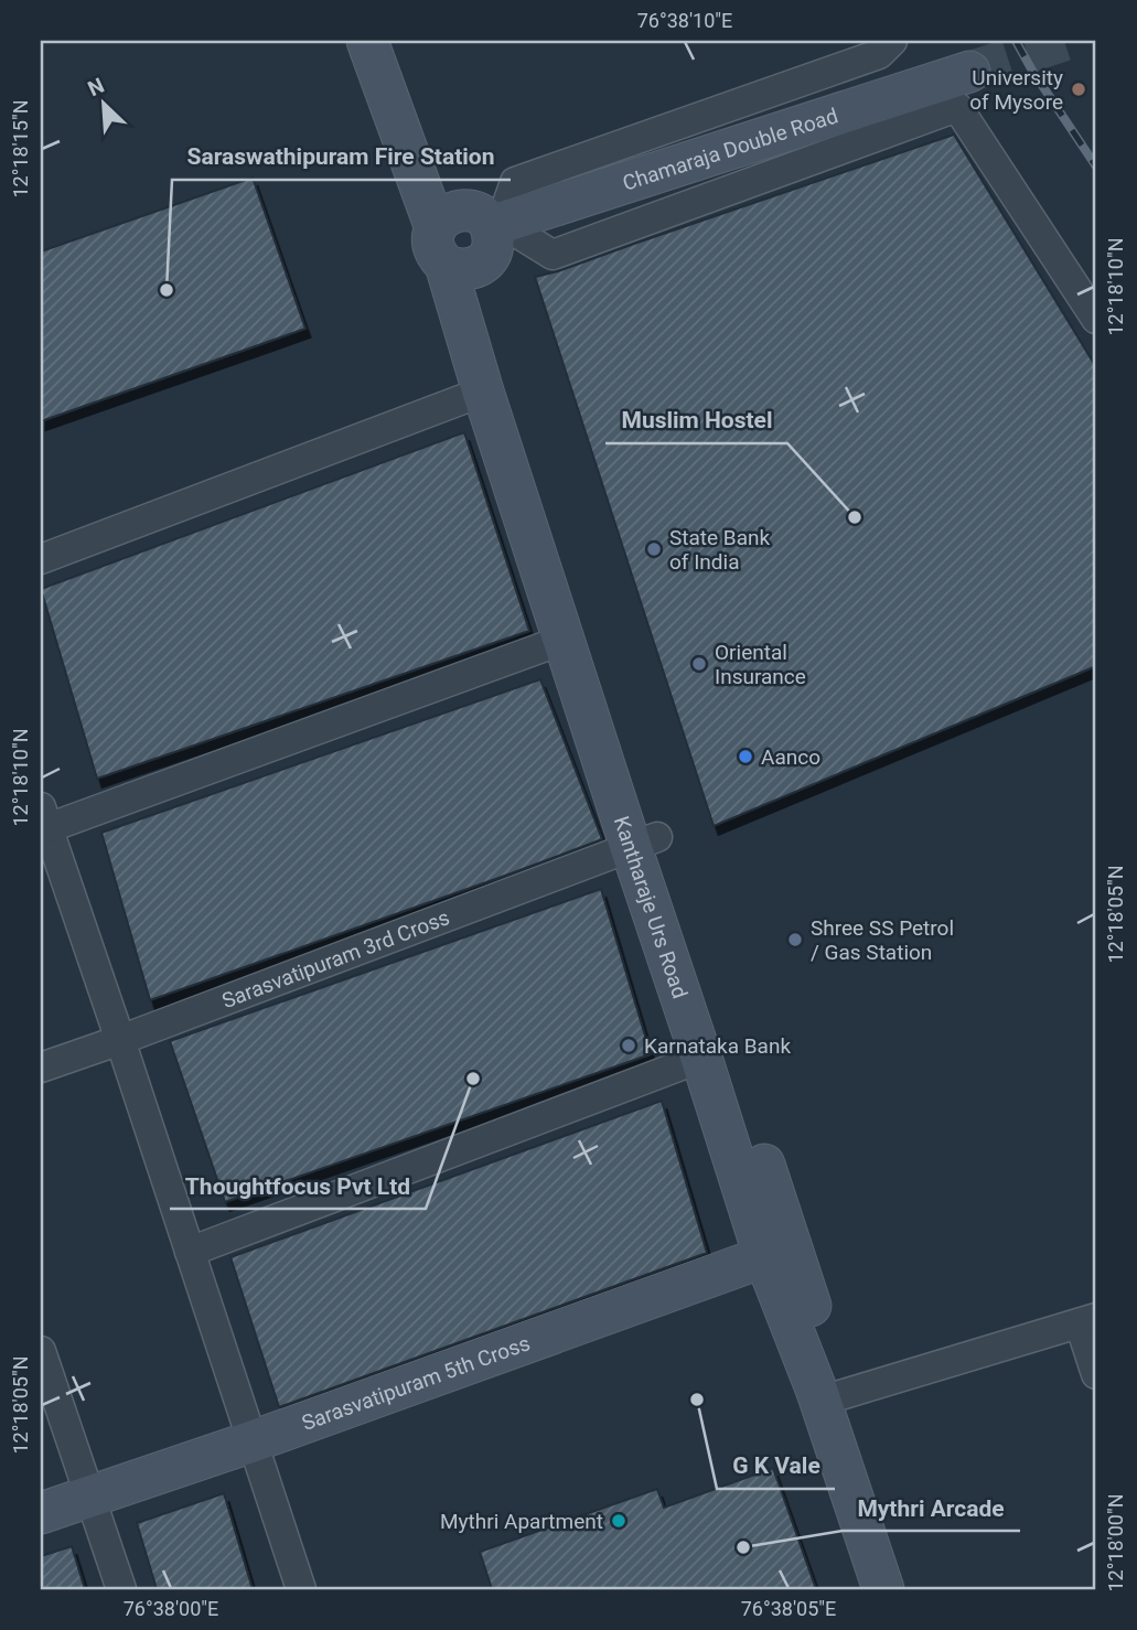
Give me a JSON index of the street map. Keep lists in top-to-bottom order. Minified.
{"streets":{"street":["Chamaraja Double Road","Kantharaje Urs Road","Sarasvatipuram 3rd Cross","Sarasvatipuram 5th Cross"]},"crossings":[["Kantharaje Urs Road","Sarasvatipuram 3rd Cross"],["Kantharaje Urs Road","Sarasvatipuram 5th Cross"]],"places":["University of Mysore","Saraswathipuram Fire Station","Muslim Hostel","State Bank of India","Oriental Insurance","Aanco","Shree SS Petrol / Gas Station","Karnataka Bank","Thoughtfocus Pvt Ltd","G K Vale","Mythri Apartment","Mythri Arcade"],"north":"top left","coordinates":["76°38'10\"E","12°18'15\"N","12°18'10\"N","12°18'05\"N","12°18'00\"N","76°38'00\"E","76°38'05\"E"]}
